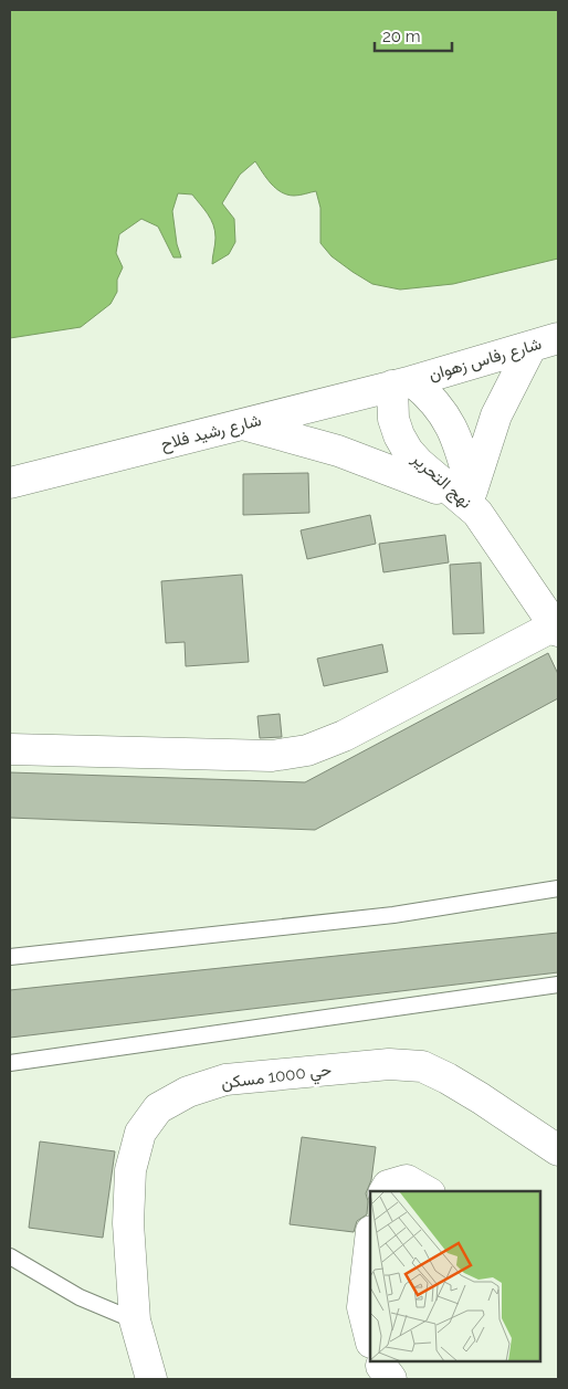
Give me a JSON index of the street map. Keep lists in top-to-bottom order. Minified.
{"streets":{"street":["شارع رفاس زهوان","شارع رشيد فلاح","نهج التحرير","حي 1000 مسكن"]},"crossings":[["شارع رفاس زهوان","شارع رشيد فلاح"],["شارع رفاس زهوان","نهج التحرير"],["شارع رشيد فلاح","نهج التحرير"]],"scale_bar":"20 m"}
